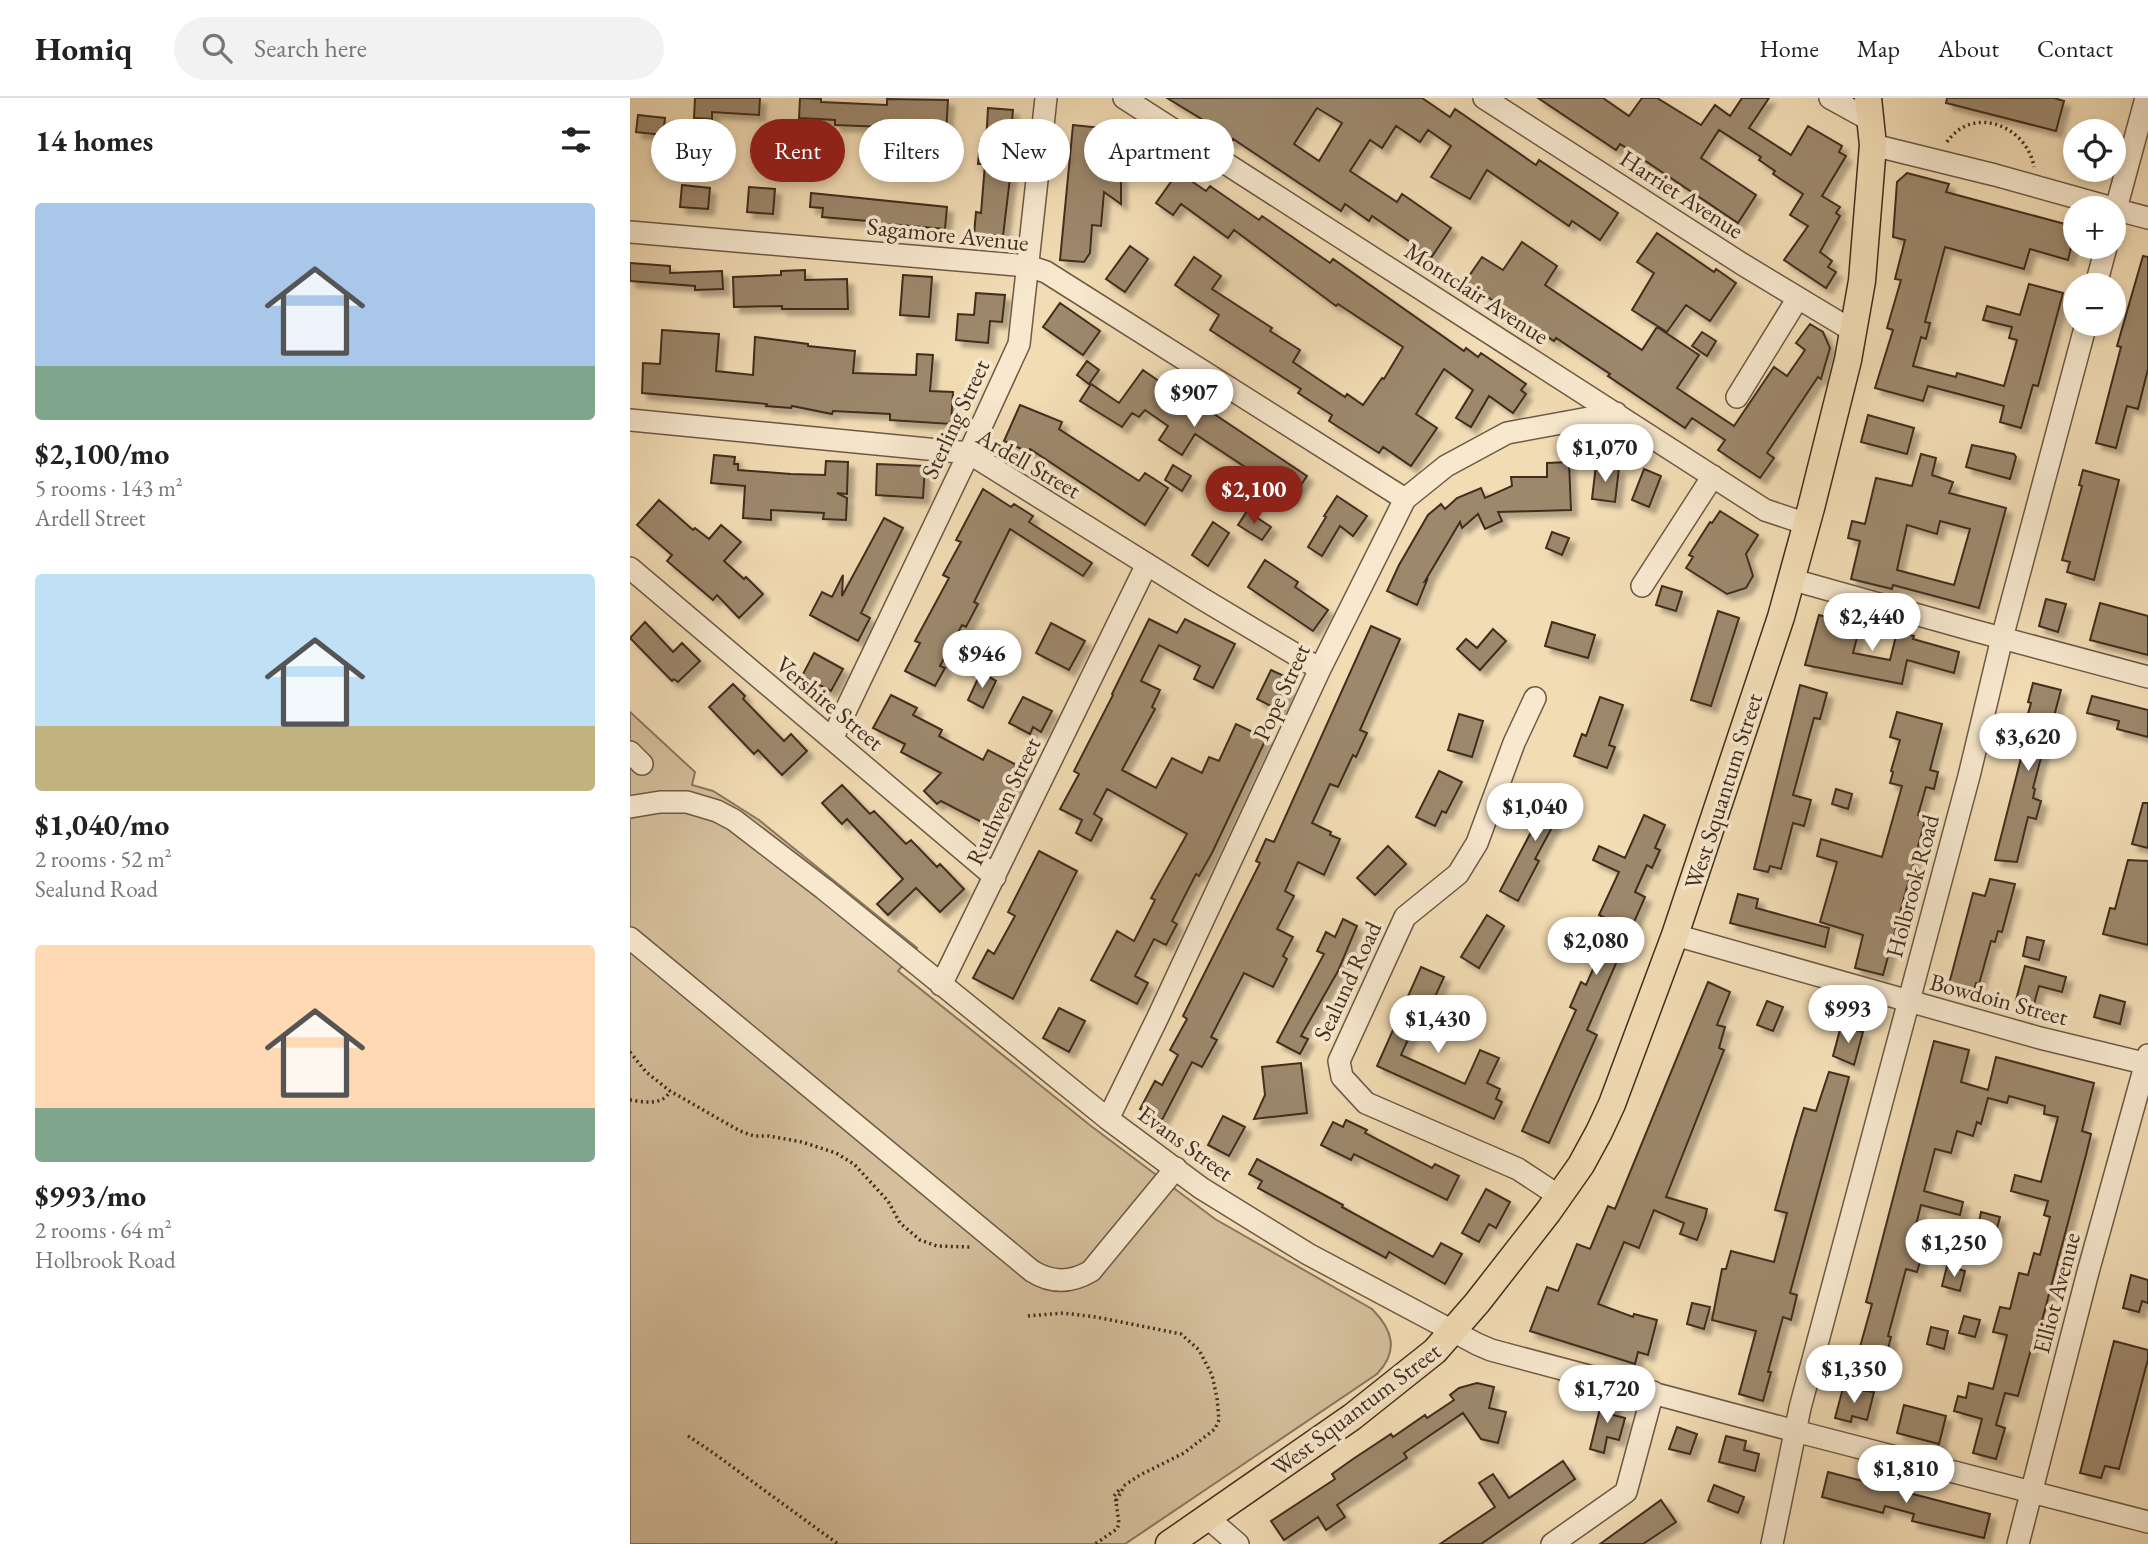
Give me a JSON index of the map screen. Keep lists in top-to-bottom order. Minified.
{"streets":{"main road":["West Squantum Street"],"street":["Harriet Avenue","Sagamore Avenue","Montclair Avenue","Sterling Street","Ardell Street","Pope Street","Vershire Street","Ruthven Street","Holbrook Road","Sealund Road","Bowdoin Street","Evans Street","Elliot Avenue"]},"crossings":[["Harriet Avenue","West Squantum Street"],["Sagamore Avenue","Sterling Street"],["Sagamore Avenue","Pope Street"],["Montclair Avenue","Pope Street"],["Montclair Avenue","West Squantum Street"],["Sterling Street","Ardell Street"],["Sterling Street","Vershire Street"],["Ardell Street","Pope Street"],["Ardell Street","Ruthven Street"],["Pope Street","Evans Street"],["Vershire Street","Ruthven Street"],["West Squantum Street","Sealund Road"],["West Squantum Street","Bowdoin Street"],["West Squantum Street","Evans Street"],["Ruthven Street","Evans Street"],["Holbrook Road","Bowdoin Street"],["Holbrook Road","Evans Street"],["Bowdoin Street","Elliot Avenue"],["Evans Street","Elliot Avenue"]],"page":{"header":"Homiq","search":"Search here","nav":["Home","Map","About","Contact"],"heading":"14 homes","map_buttons":["+","−"],"chip":["Buy","Rent","Filters","New","Apartment"],"list":[{"name":"$2,100/mo","note":"5 rooms · 143 m² · Ardell Street"},{"name":"$1,040/mo","note":"2 rooms · 52 m² · Sealund Road"},{"name":"$993/mo","note":"2 rooms · 64 m² · Holbrook Road"}],"price":["$907","$1,070","$2,100","$2,440","$946","$3,620","$1,040","$2,080","$993","$1,430","$1,250","$1,350","$1,720","$1,810"]}}
